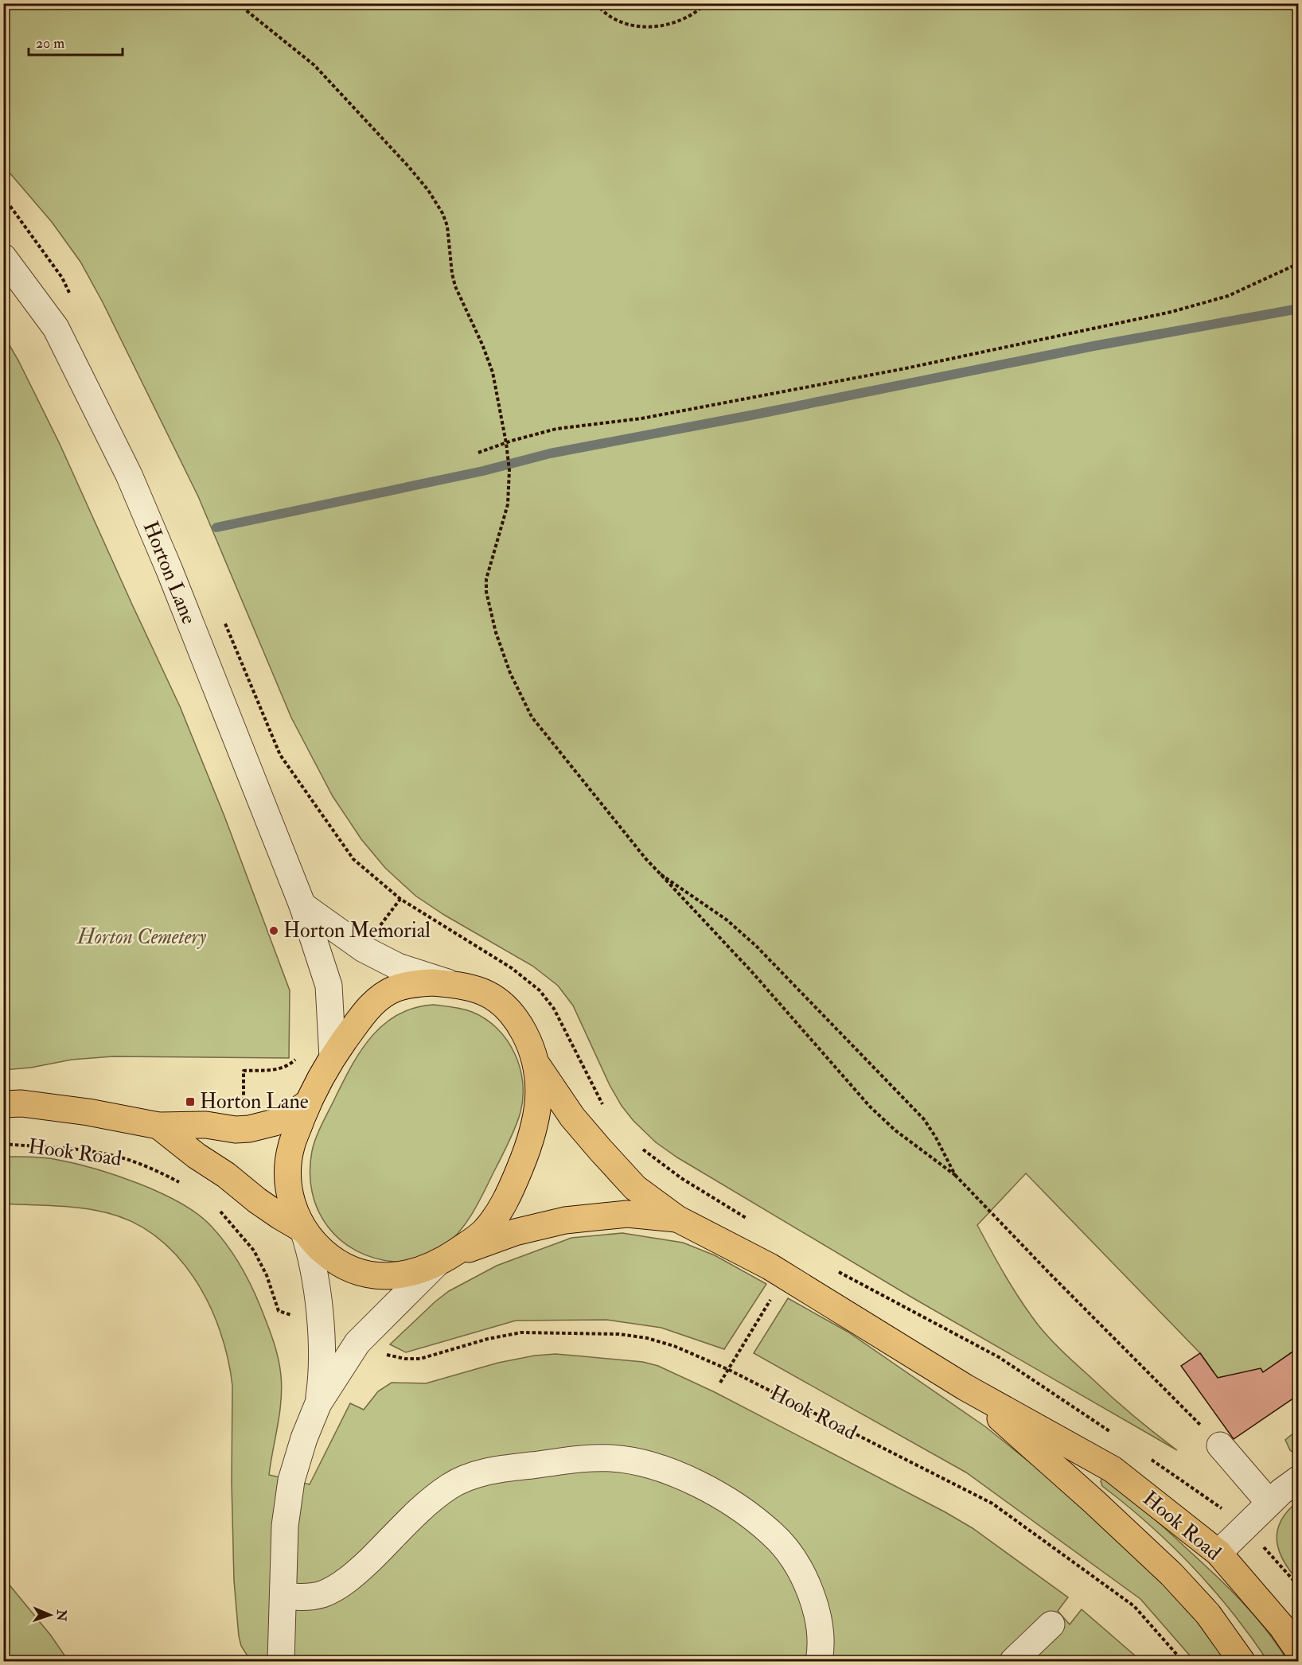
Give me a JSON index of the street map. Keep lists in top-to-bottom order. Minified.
{"streets":{"main road":["Hook Road"],"street":["Horton Lane"]},"parks":["Horton Cemetery"],"places":{"other":["Horton Memorial"],"transit":["Horton Lane"]},"scale_bar":"20 m","north":"right"}
